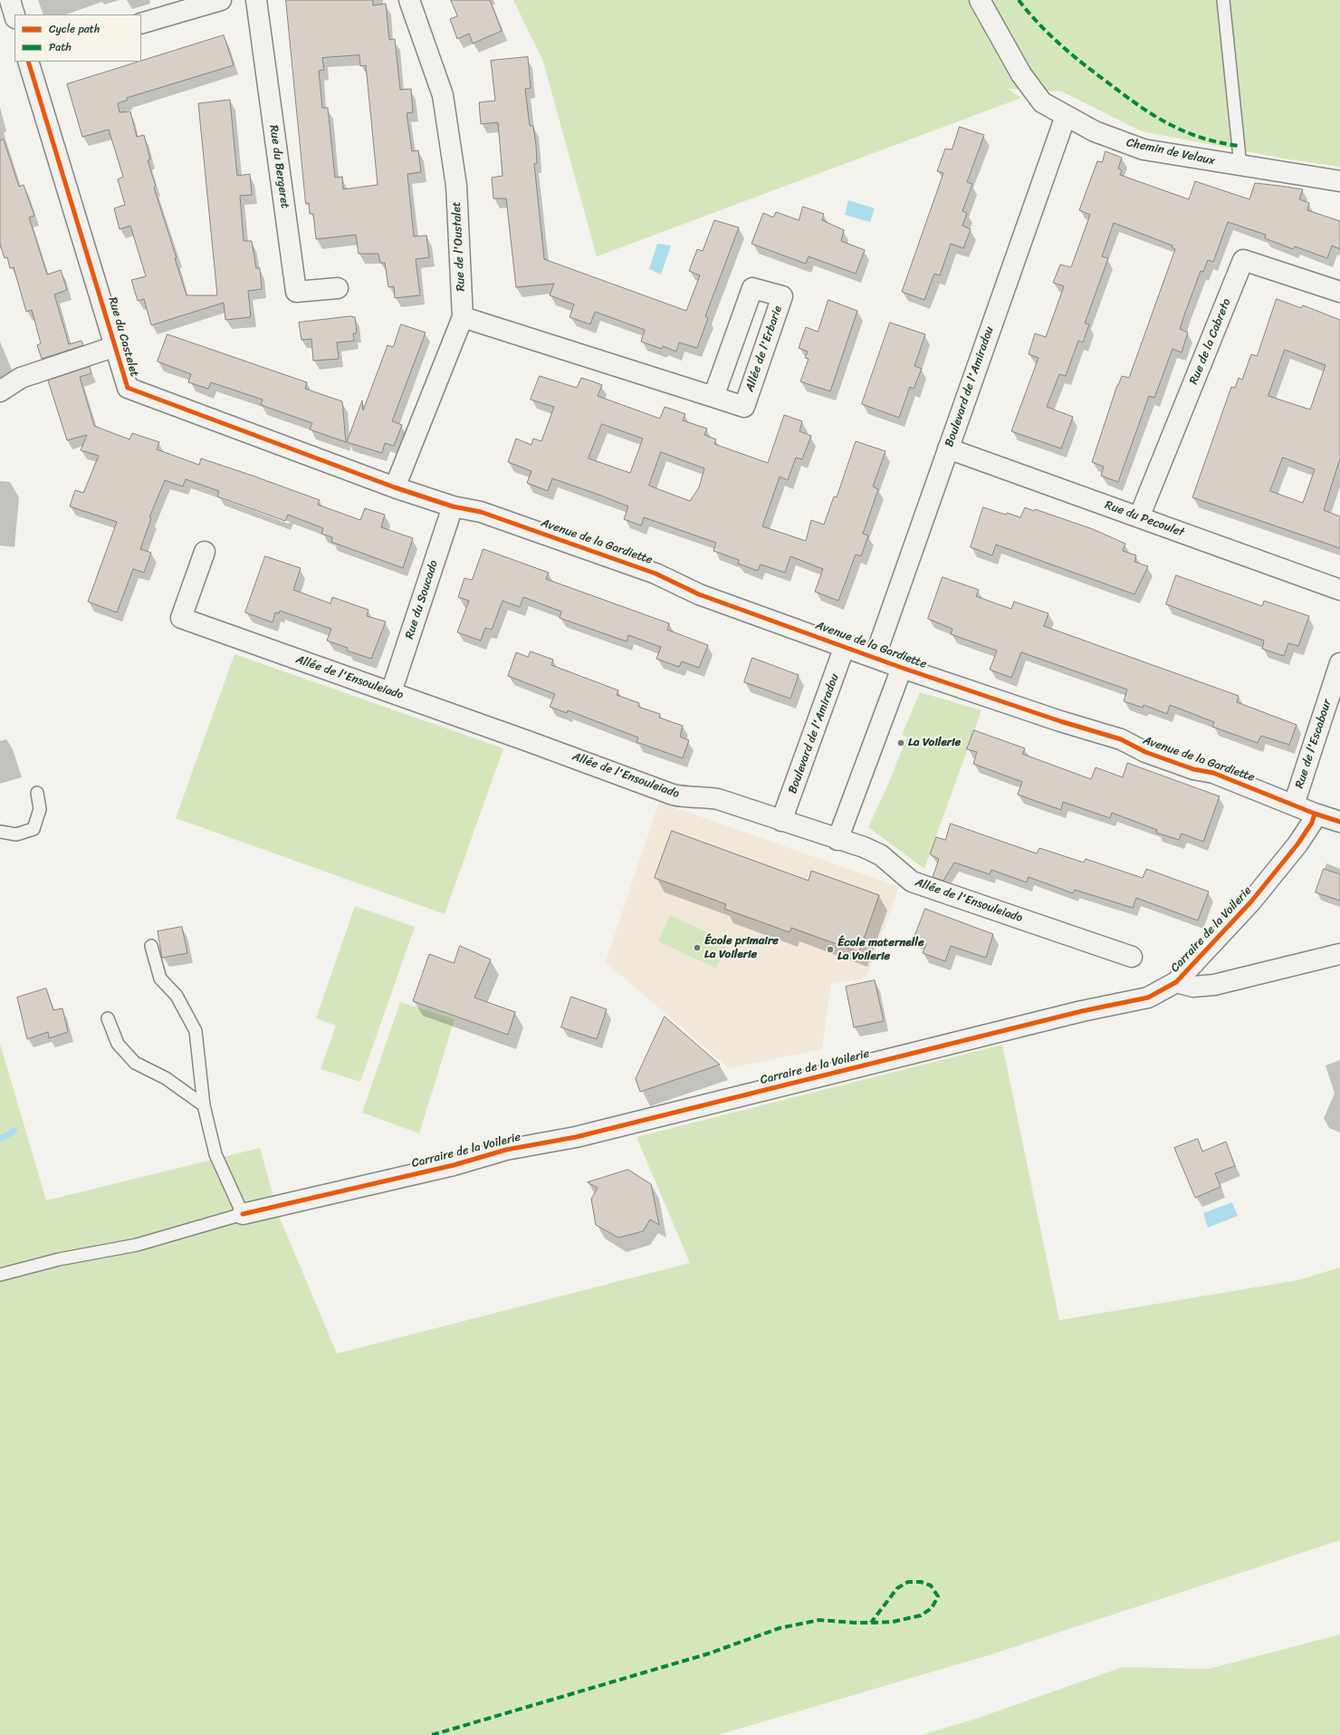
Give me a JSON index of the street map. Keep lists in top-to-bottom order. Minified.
{"streets":{"street":["Chemin de Velaux","Rue du Bergeret","Rue de l'Oustalet","Rue du Castelet","Rue de la Cabreto","Allée de l'Erbarie","Boulevard de l'Amiradou","Rue du Pecoulet","Avenue de la Gardiette","Rue du Soucado","Allée de l'Ensouleiado","Rue de l'Escabour","Carraire de la Voilerie"]},"crossings":[["Chemin de Velaux","Boulevard de l'Amiradou"],["Rue de l'Oustalet","Rue du Castelet"],["Rue de l'Oustalet","Allée de l'Erbarie"],["Rue de l'Oustalet","Avenue de la Gardiette"],["Rue du Castelet","Avenue de la Gardiette"],["Rue de la Cabreto","Rue du Pecoulet"],["Boulevard de l'Amiradou","Rue du Pecoulet"],["Boulevard de l'Amiradou","Avenue de la Gardiette"],["Boulevard de l'Amiradou","Allée de l'Ensouleiado"],["Avenue de la Gardiette","Rue du Soucado"],["Avenue de la Gardiette","Rue de l'Escabour"],["Avenue de la Gardiette","Carraire de la Voilerie"],["Rue du Soucado","Allée de l'Ensouleiado"]],"places":["La Voilerie","École primaire La Voilerie","École maternelle La Voilerie"],"legend":["Cycle path","Path"]}
